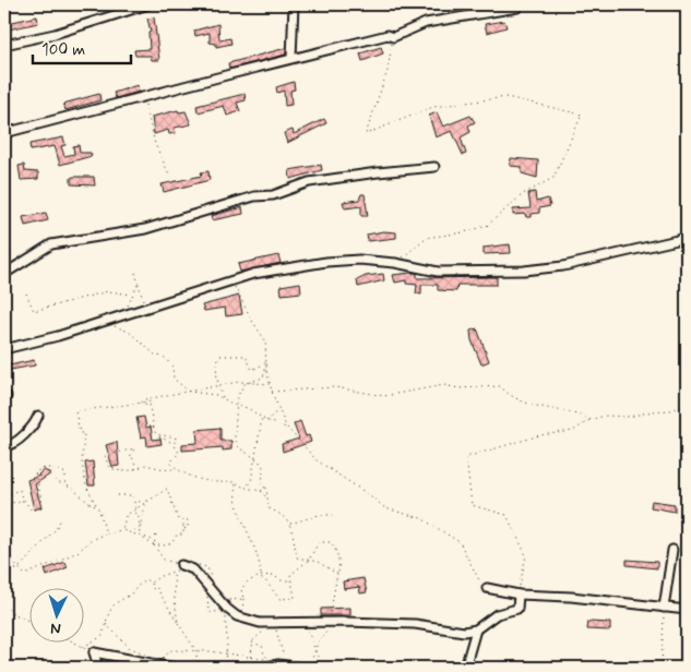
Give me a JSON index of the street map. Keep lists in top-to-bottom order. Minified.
{"scale_bar":"100 m","north":"bottom"}
